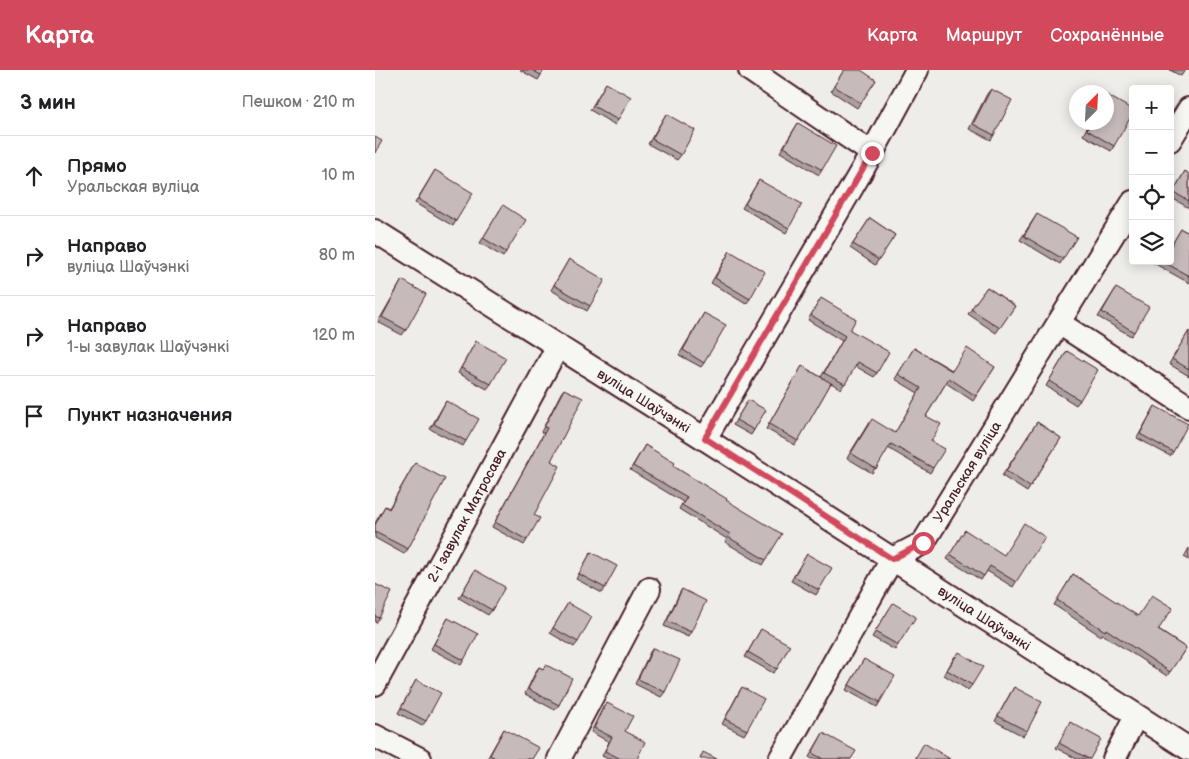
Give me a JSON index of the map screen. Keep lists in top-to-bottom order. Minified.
{"streets":{"street":["вуліца Шаўчэнкі","Уральская вуліца","2-і завулак Матросава"]},"crossings":[["вуліца Шаўчэнкі","Уральская вуліца"],["вуліца Шаўчэнкі","2-і завулак Матросава"]],"north":"top right","page":{"header":"Карта","nav":["Карта","Маршрут","Сохранённые"],"heading":["3 мин","Пешком · 210 m"],"map_buttons":["+","−"],"list":[["Прямо","Уральская вуліца","10 m"],["Направо","вуліца Шаўчэнкі","80 m"],["Направо","1-ы завулак Шаўчэнкі","120 m"],"Пункт назначения"]}}
